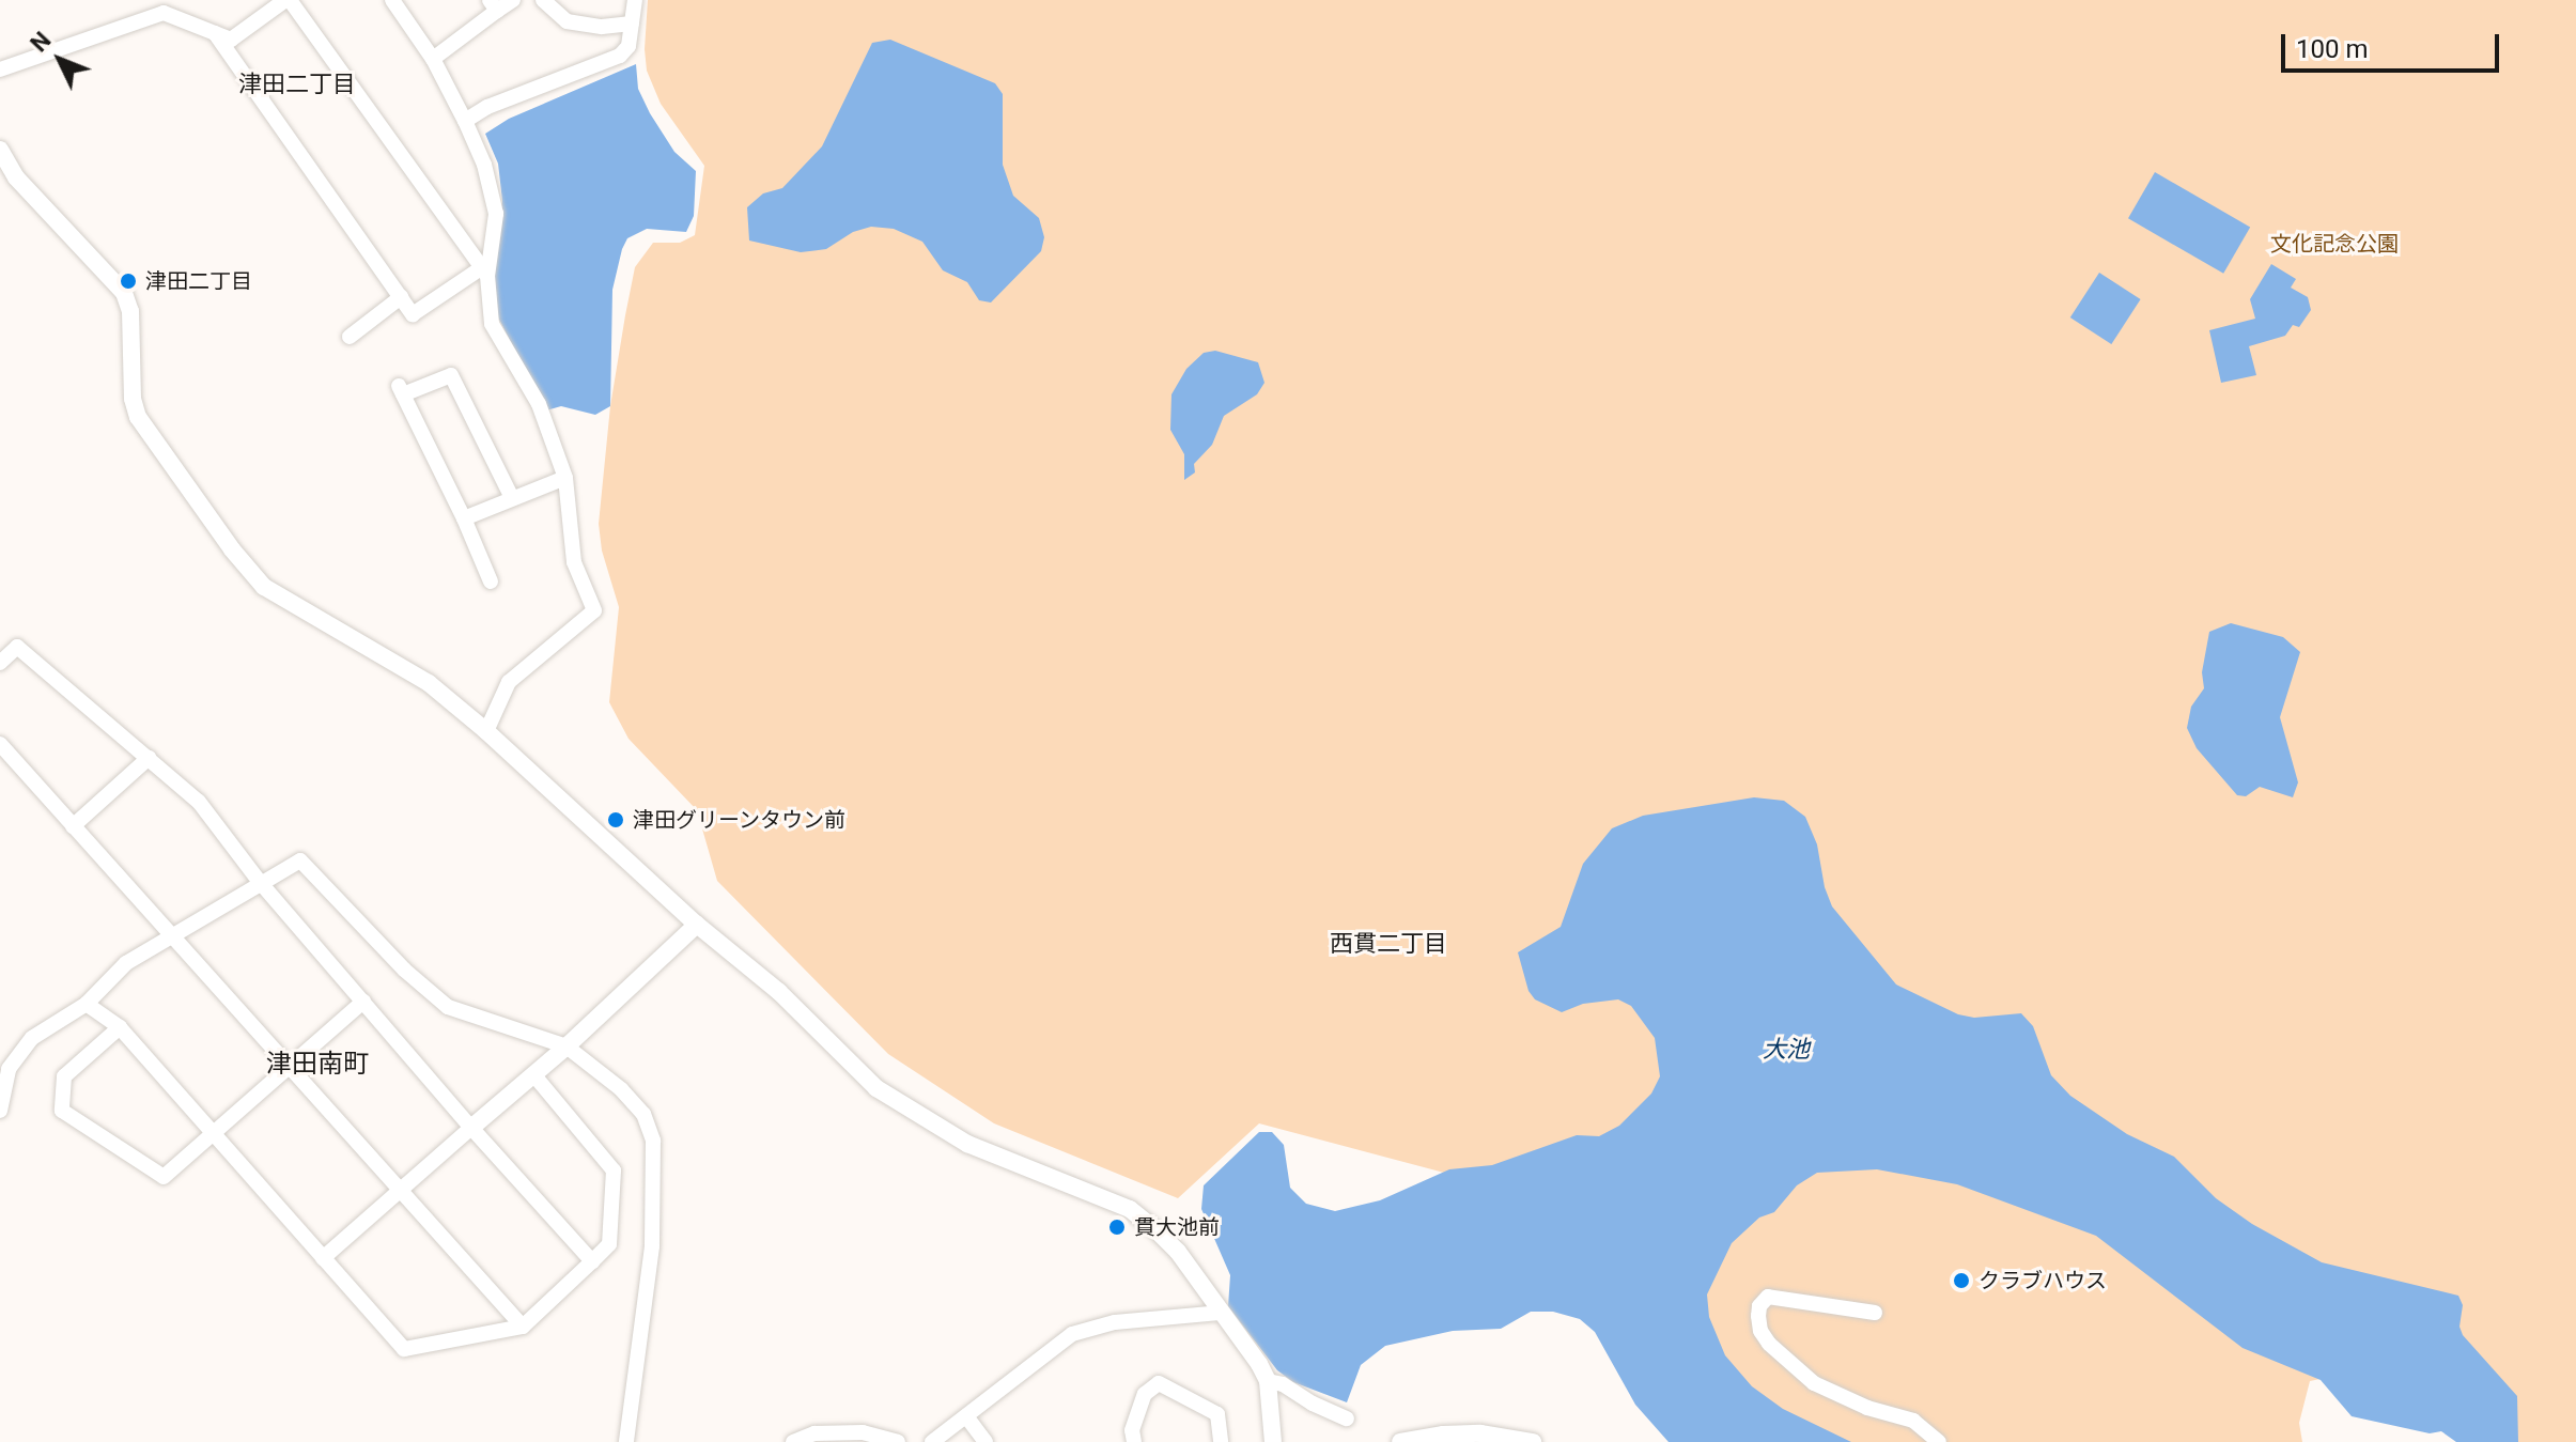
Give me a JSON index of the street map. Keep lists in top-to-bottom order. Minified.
{"districts":["津田二丁目","西貫二丁目","津田南町"],"water":["大池"],"parks":["文化記念公園"],"places":["津田二丁目","津田グリーンタウン前","貫大池前","クラブハウス"],"scale_bar":"100 m","north":"top left"}
